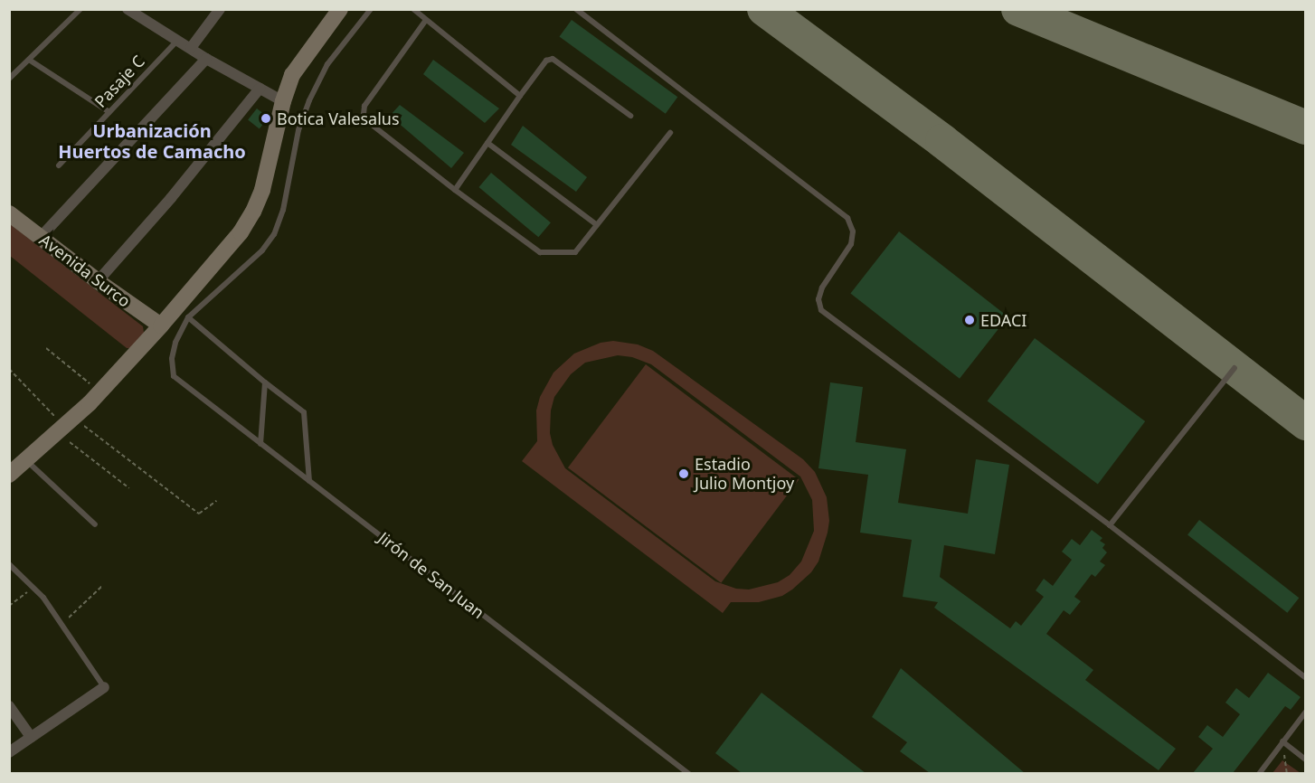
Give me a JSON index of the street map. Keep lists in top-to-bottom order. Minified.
{"streets":{"street":["Avenida Surco"],"lane":["Pasaje C","Jirón de San Juan"]},"districts":["Urbanización Huertos de Camacho"],"places":["Botica Valesalus","EDACI","Estadio Julio Montjoy"]}
